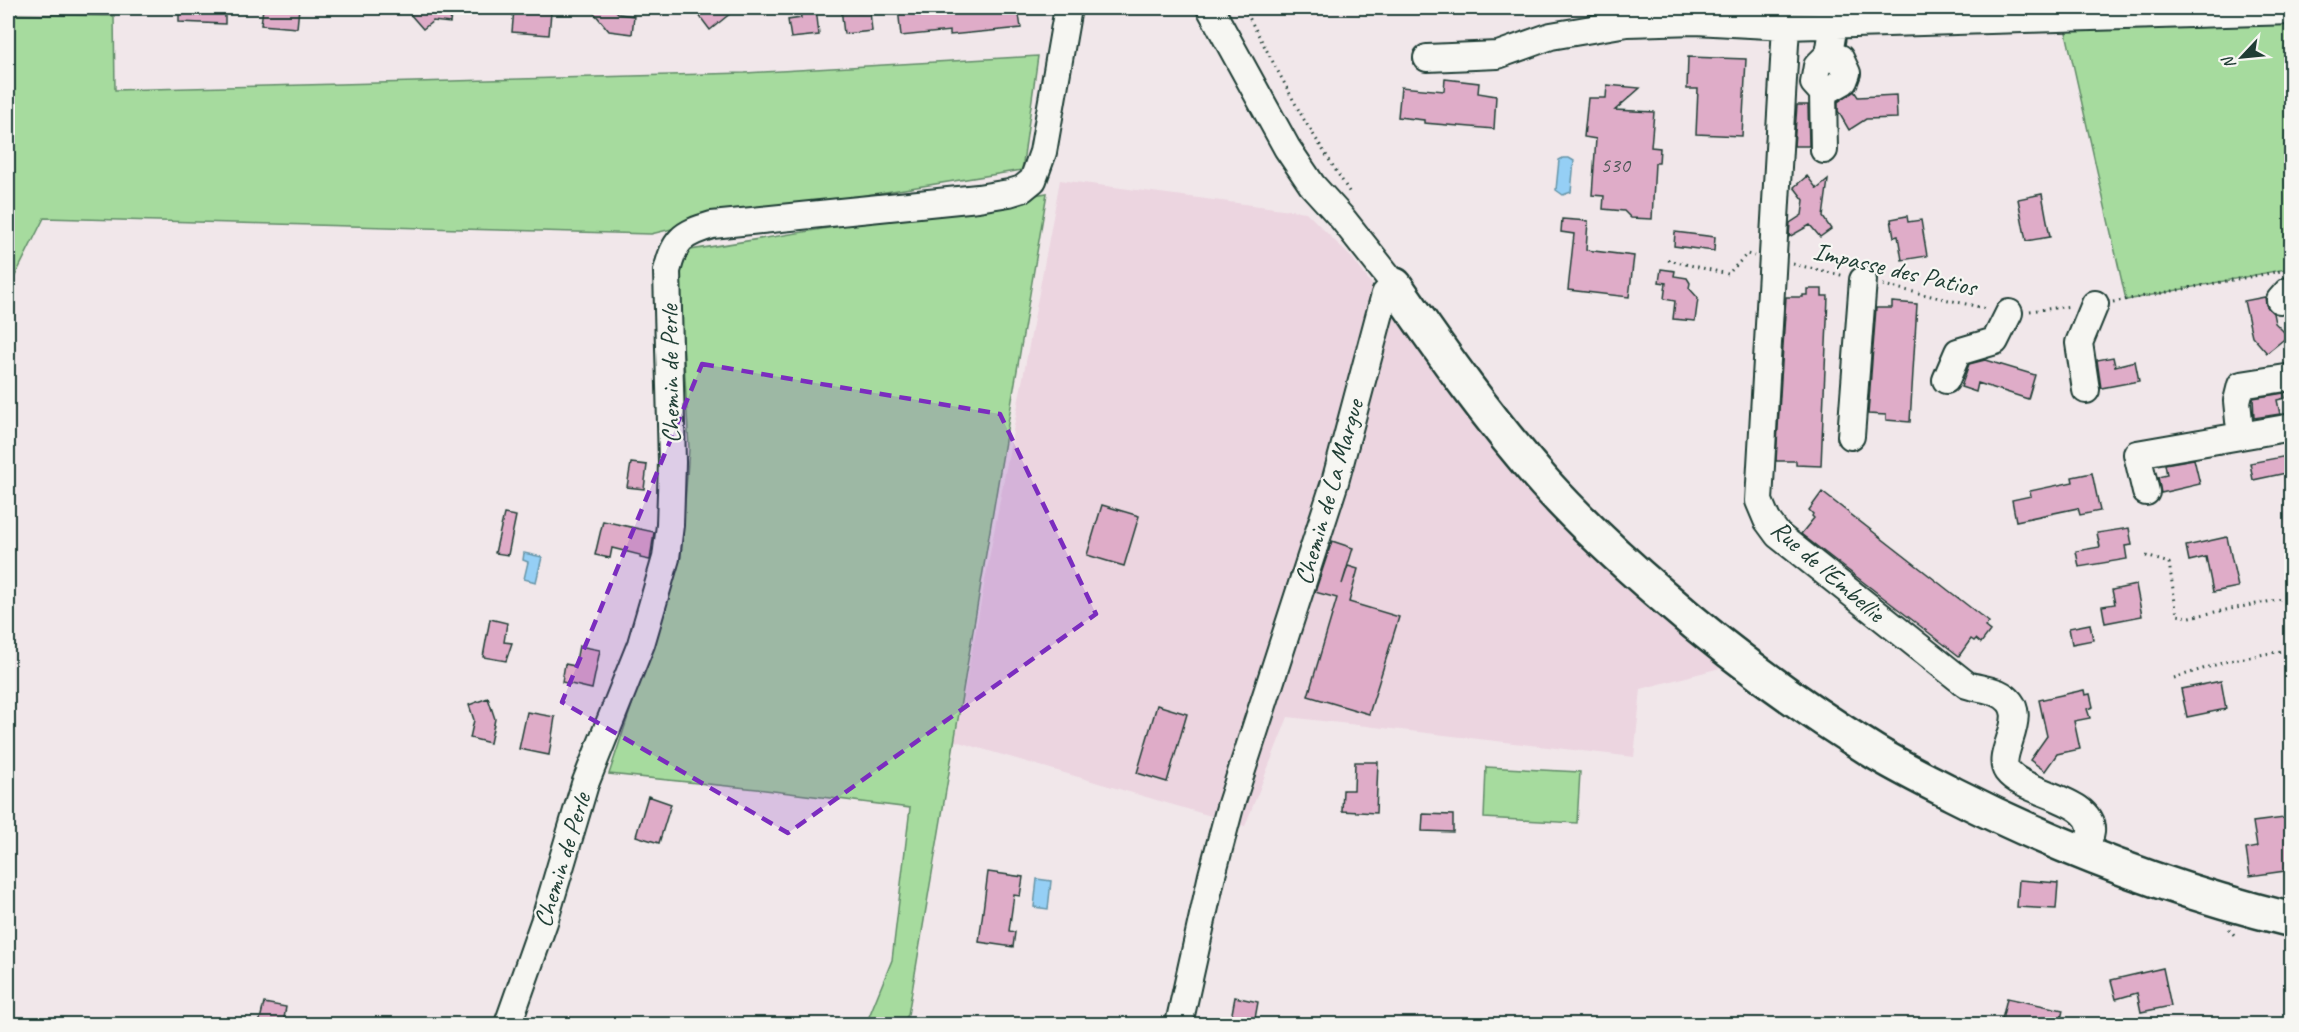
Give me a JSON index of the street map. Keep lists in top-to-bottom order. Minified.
{"streets":{"street":["Chemin de Perle","Chemin de La Margue","Rue de l'Embellie"],"path":["Impasse des Patios"]},"crossings":[["Impasse des Patios","Rue de l'Embellie"]],"house_numbers":["530"],"north":"bottom left"}
